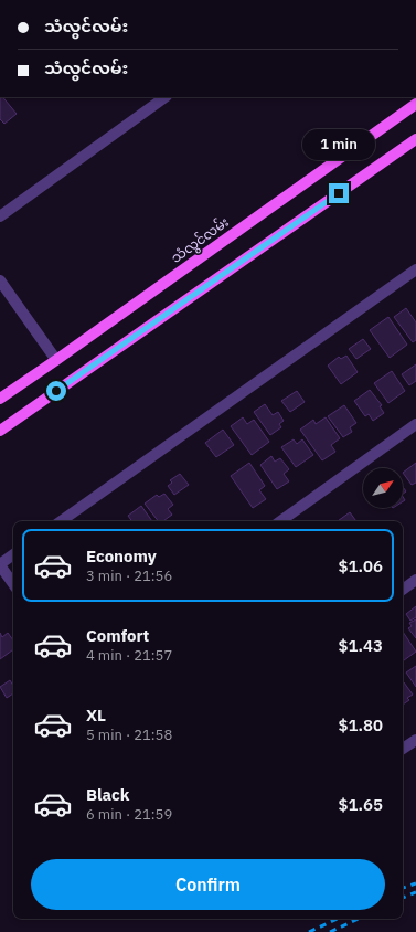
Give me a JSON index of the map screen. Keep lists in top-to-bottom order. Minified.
{"streets":{"main road":["သံလွင်လမ်း"]},"north":"top right","page":{"banner":["သံလွင်လမ်း","သံလွင်လမ်း"],"bubble":"1 min","list":[{"name":"Economy","note":"3 min · 21:56","value":"$1.06"},{"name":"Comfort","note":"4 min · 21:57","value":"$1.43"},{"name":"XL","note":"5 min · 21:58","value":"$1.80"},{"name":"Black","note":"6 min · 21:59","value":"$1.65"}],"buttons":"Confirm"}}
